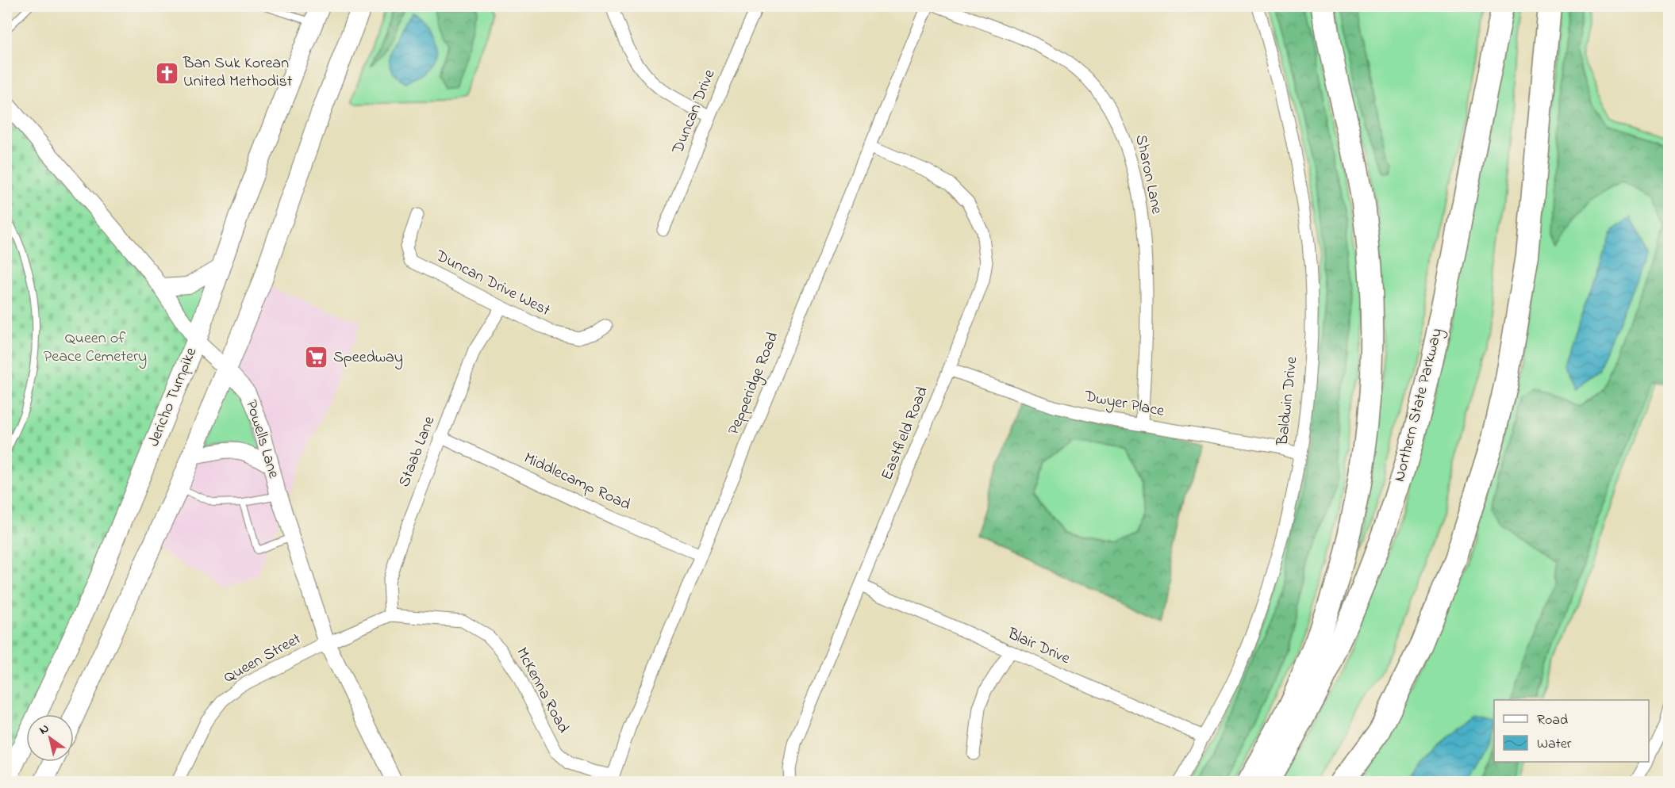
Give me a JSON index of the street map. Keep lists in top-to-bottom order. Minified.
{"streets":{"highway":["Northern State Parkway"],"main road":["Jericho Turnpike"],"street":["Duncan Drive","Sharon Lane","Duncan Drive West","Pepperidge Road","Baldwin Drive","Dwyer Place","Eastfield Road","Powells Lane","Staab Lane","Middlecamp Road","Blair Drive","Queen Street","McKenna Road"]},"crossings":[["Sharon Lane","Dwyer Place"],["Duncan Drive West","Staab Lane"],["Pepperidge Road","Eastfield Road"],["Pepperidge Road","Middlecamp Road"],["Pepperidge Road","McKenna Road"],["Jericho Turnpike","Powells Lane"],["Baldwin Drive","Dwyer Place"],["Baldwin Drive","Blair Drive"],["Dwyer Place","Eastfield Road"],["Eastfield Road","Blair Drive"],["Powells Lane","Queen Street"],["Powells Lane","McKenna Road"],["Staab Lane","Middlecamp Road"],["Staab Lane","McKenna Road"],["Queen Street","McKenna Road"]],"parks":["Queen of Peace Cemetery"],"places":{"church":["Ban Suk Korean United Methodist"],"supermarket":["Speedway"]},"legend":["Road","Water"],"north":"top left"}
